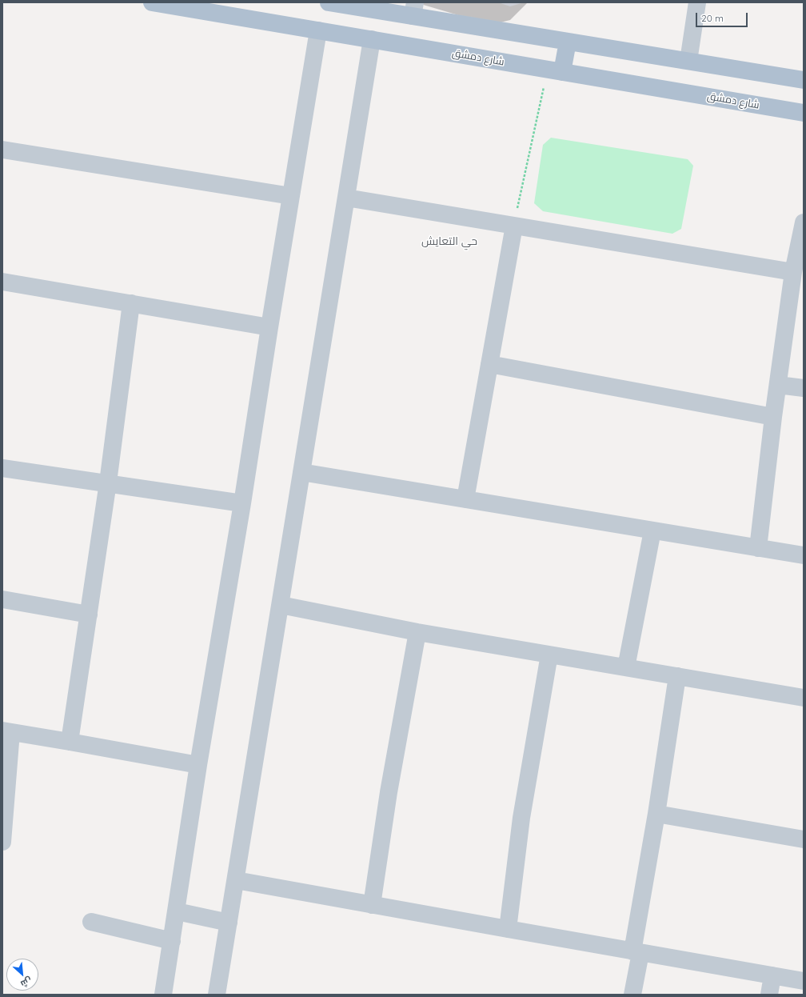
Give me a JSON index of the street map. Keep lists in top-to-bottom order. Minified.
{"streets":{"main road":["شارع دمشق"]},"districts":["حي التعايش"],"scale_bar":"20 m","north":"bottom right"}
